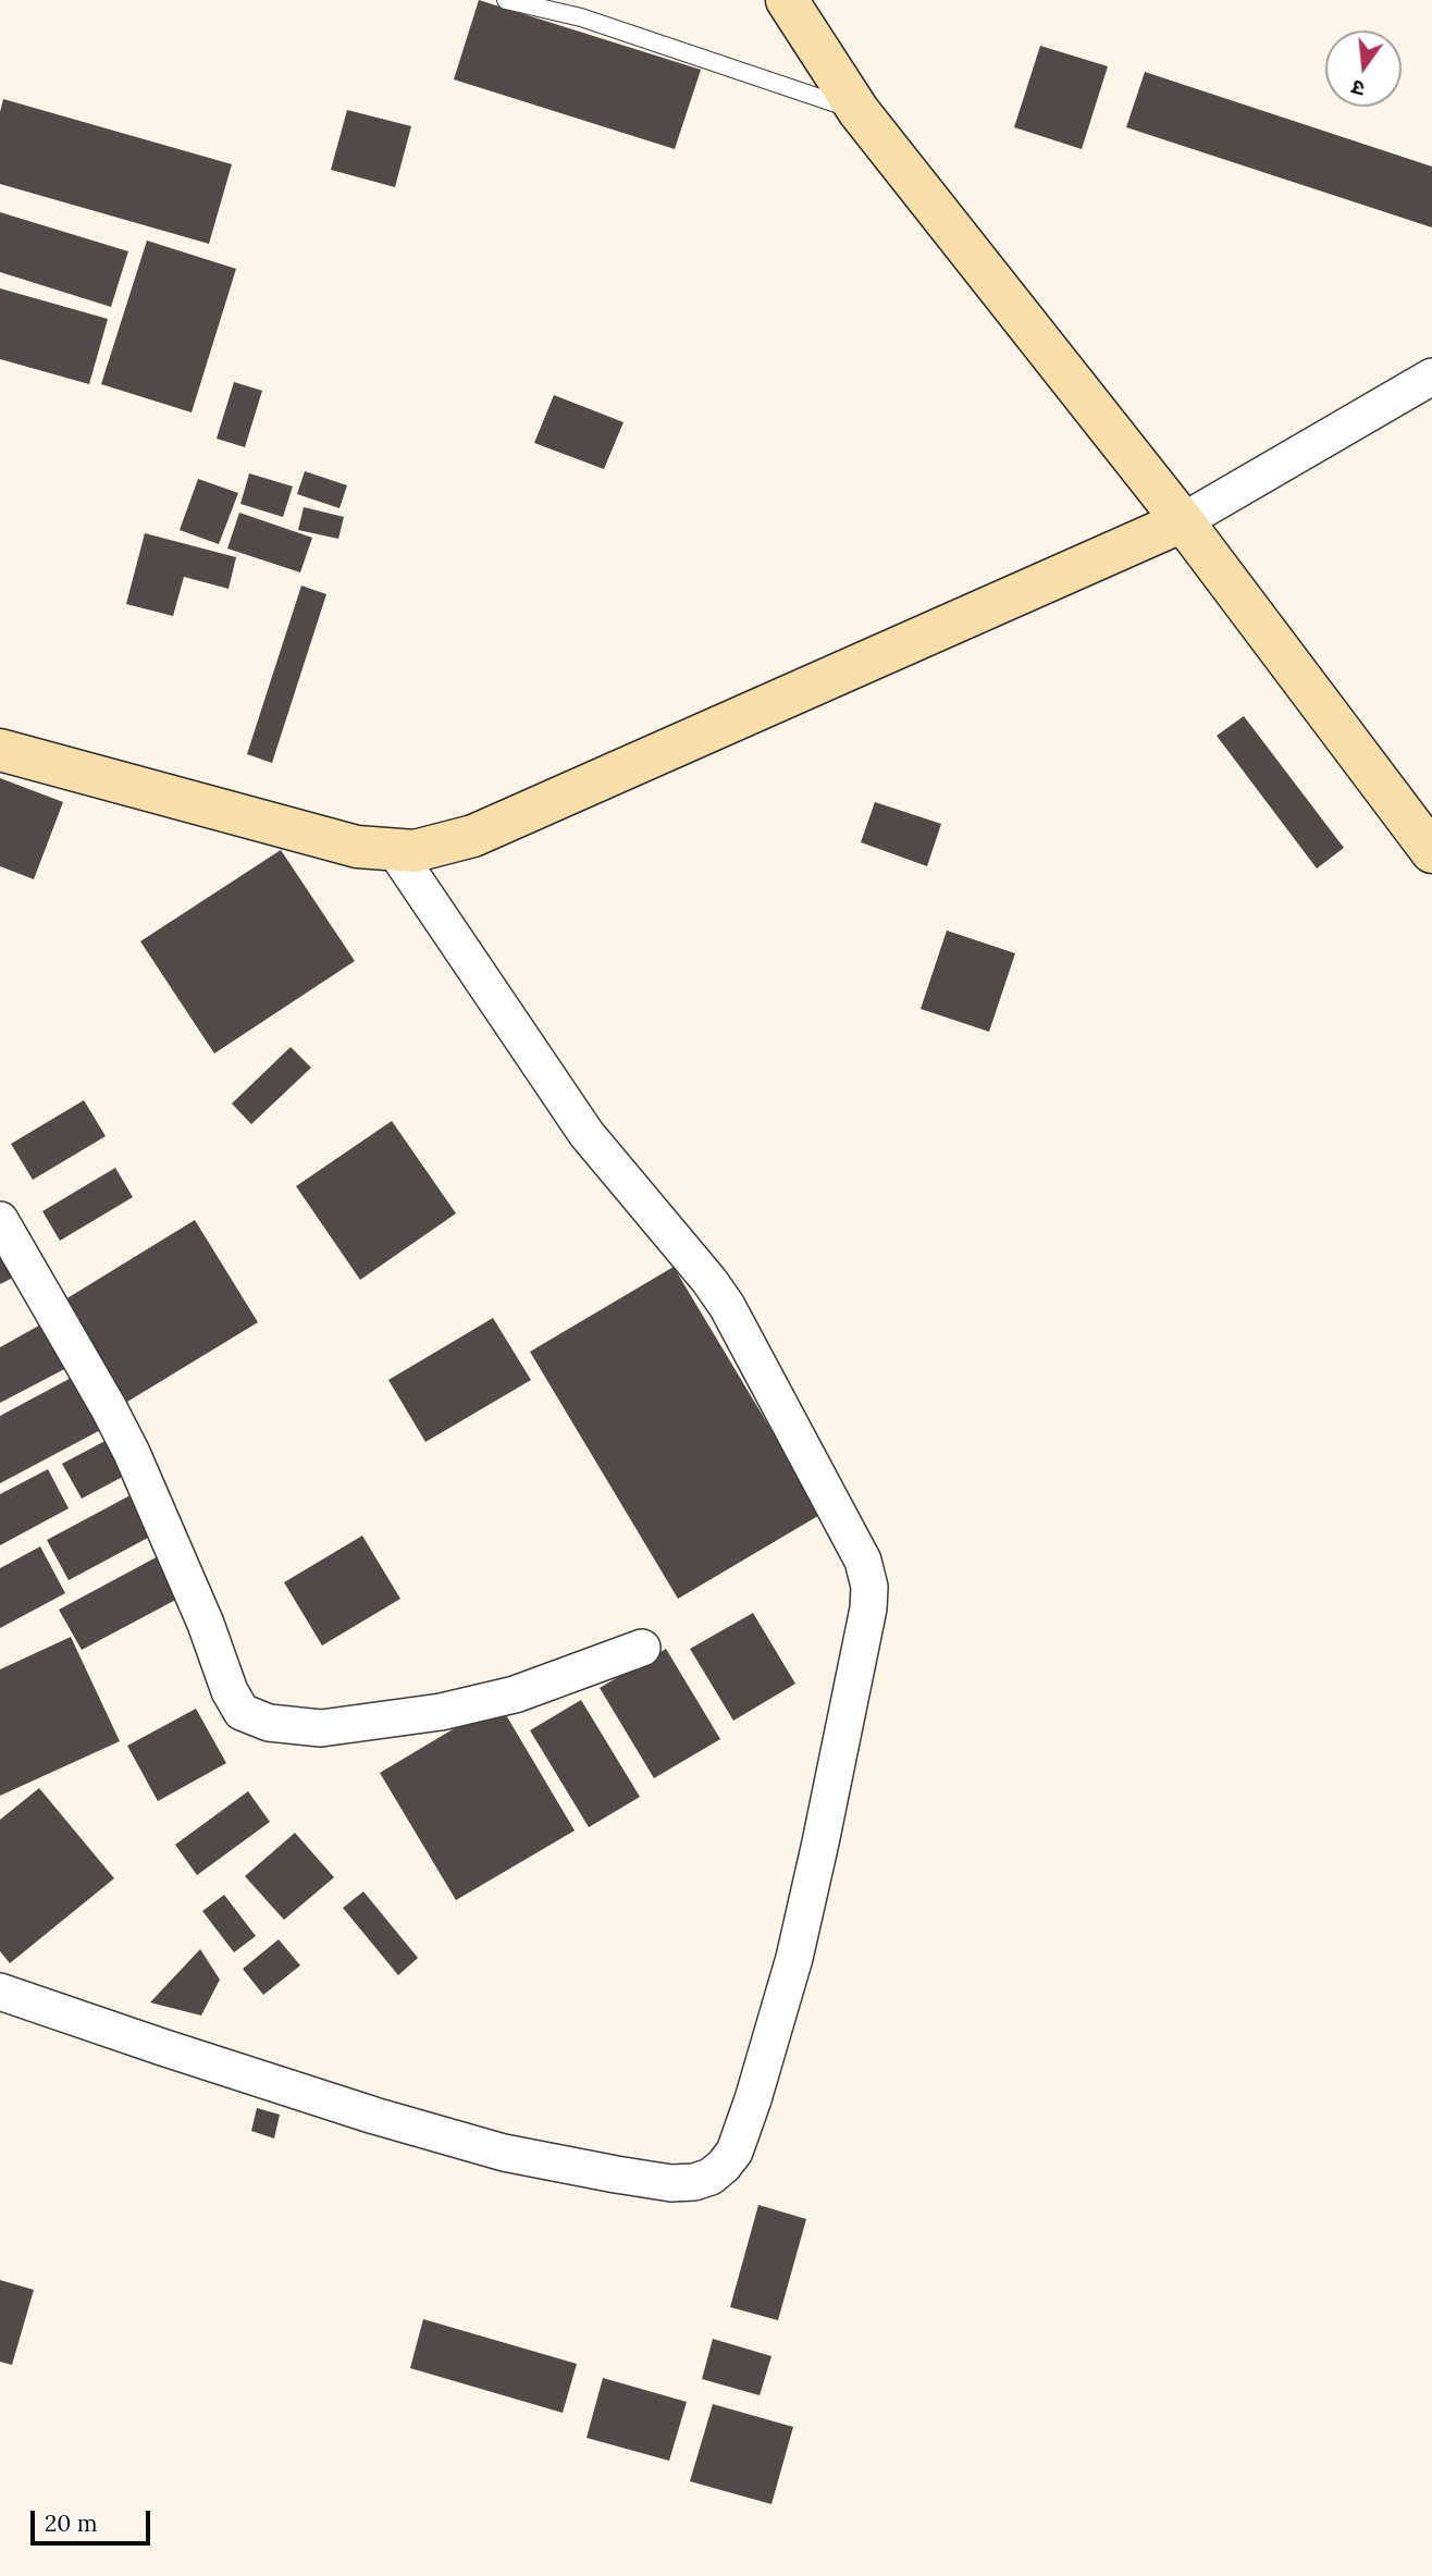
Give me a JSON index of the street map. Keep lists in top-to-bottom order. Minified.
{"scale_bar":"20 m","north":"bottom"}
